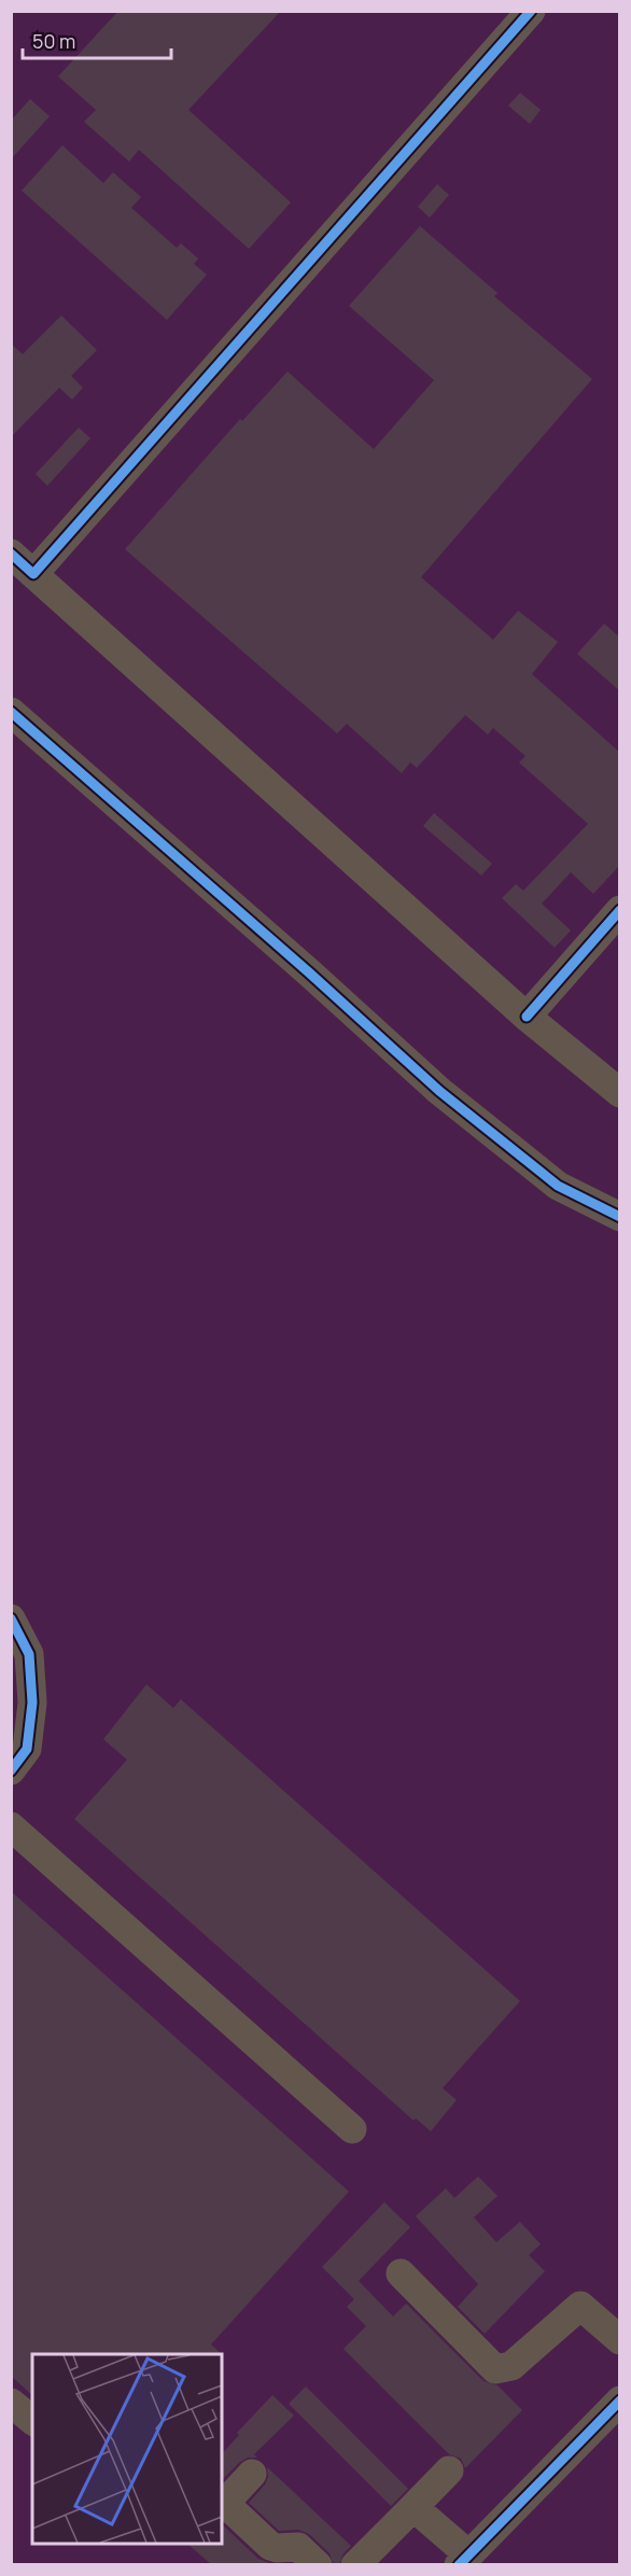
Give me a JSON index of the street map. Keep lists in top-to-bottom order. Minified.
{"scale_bar":"50 m"}
